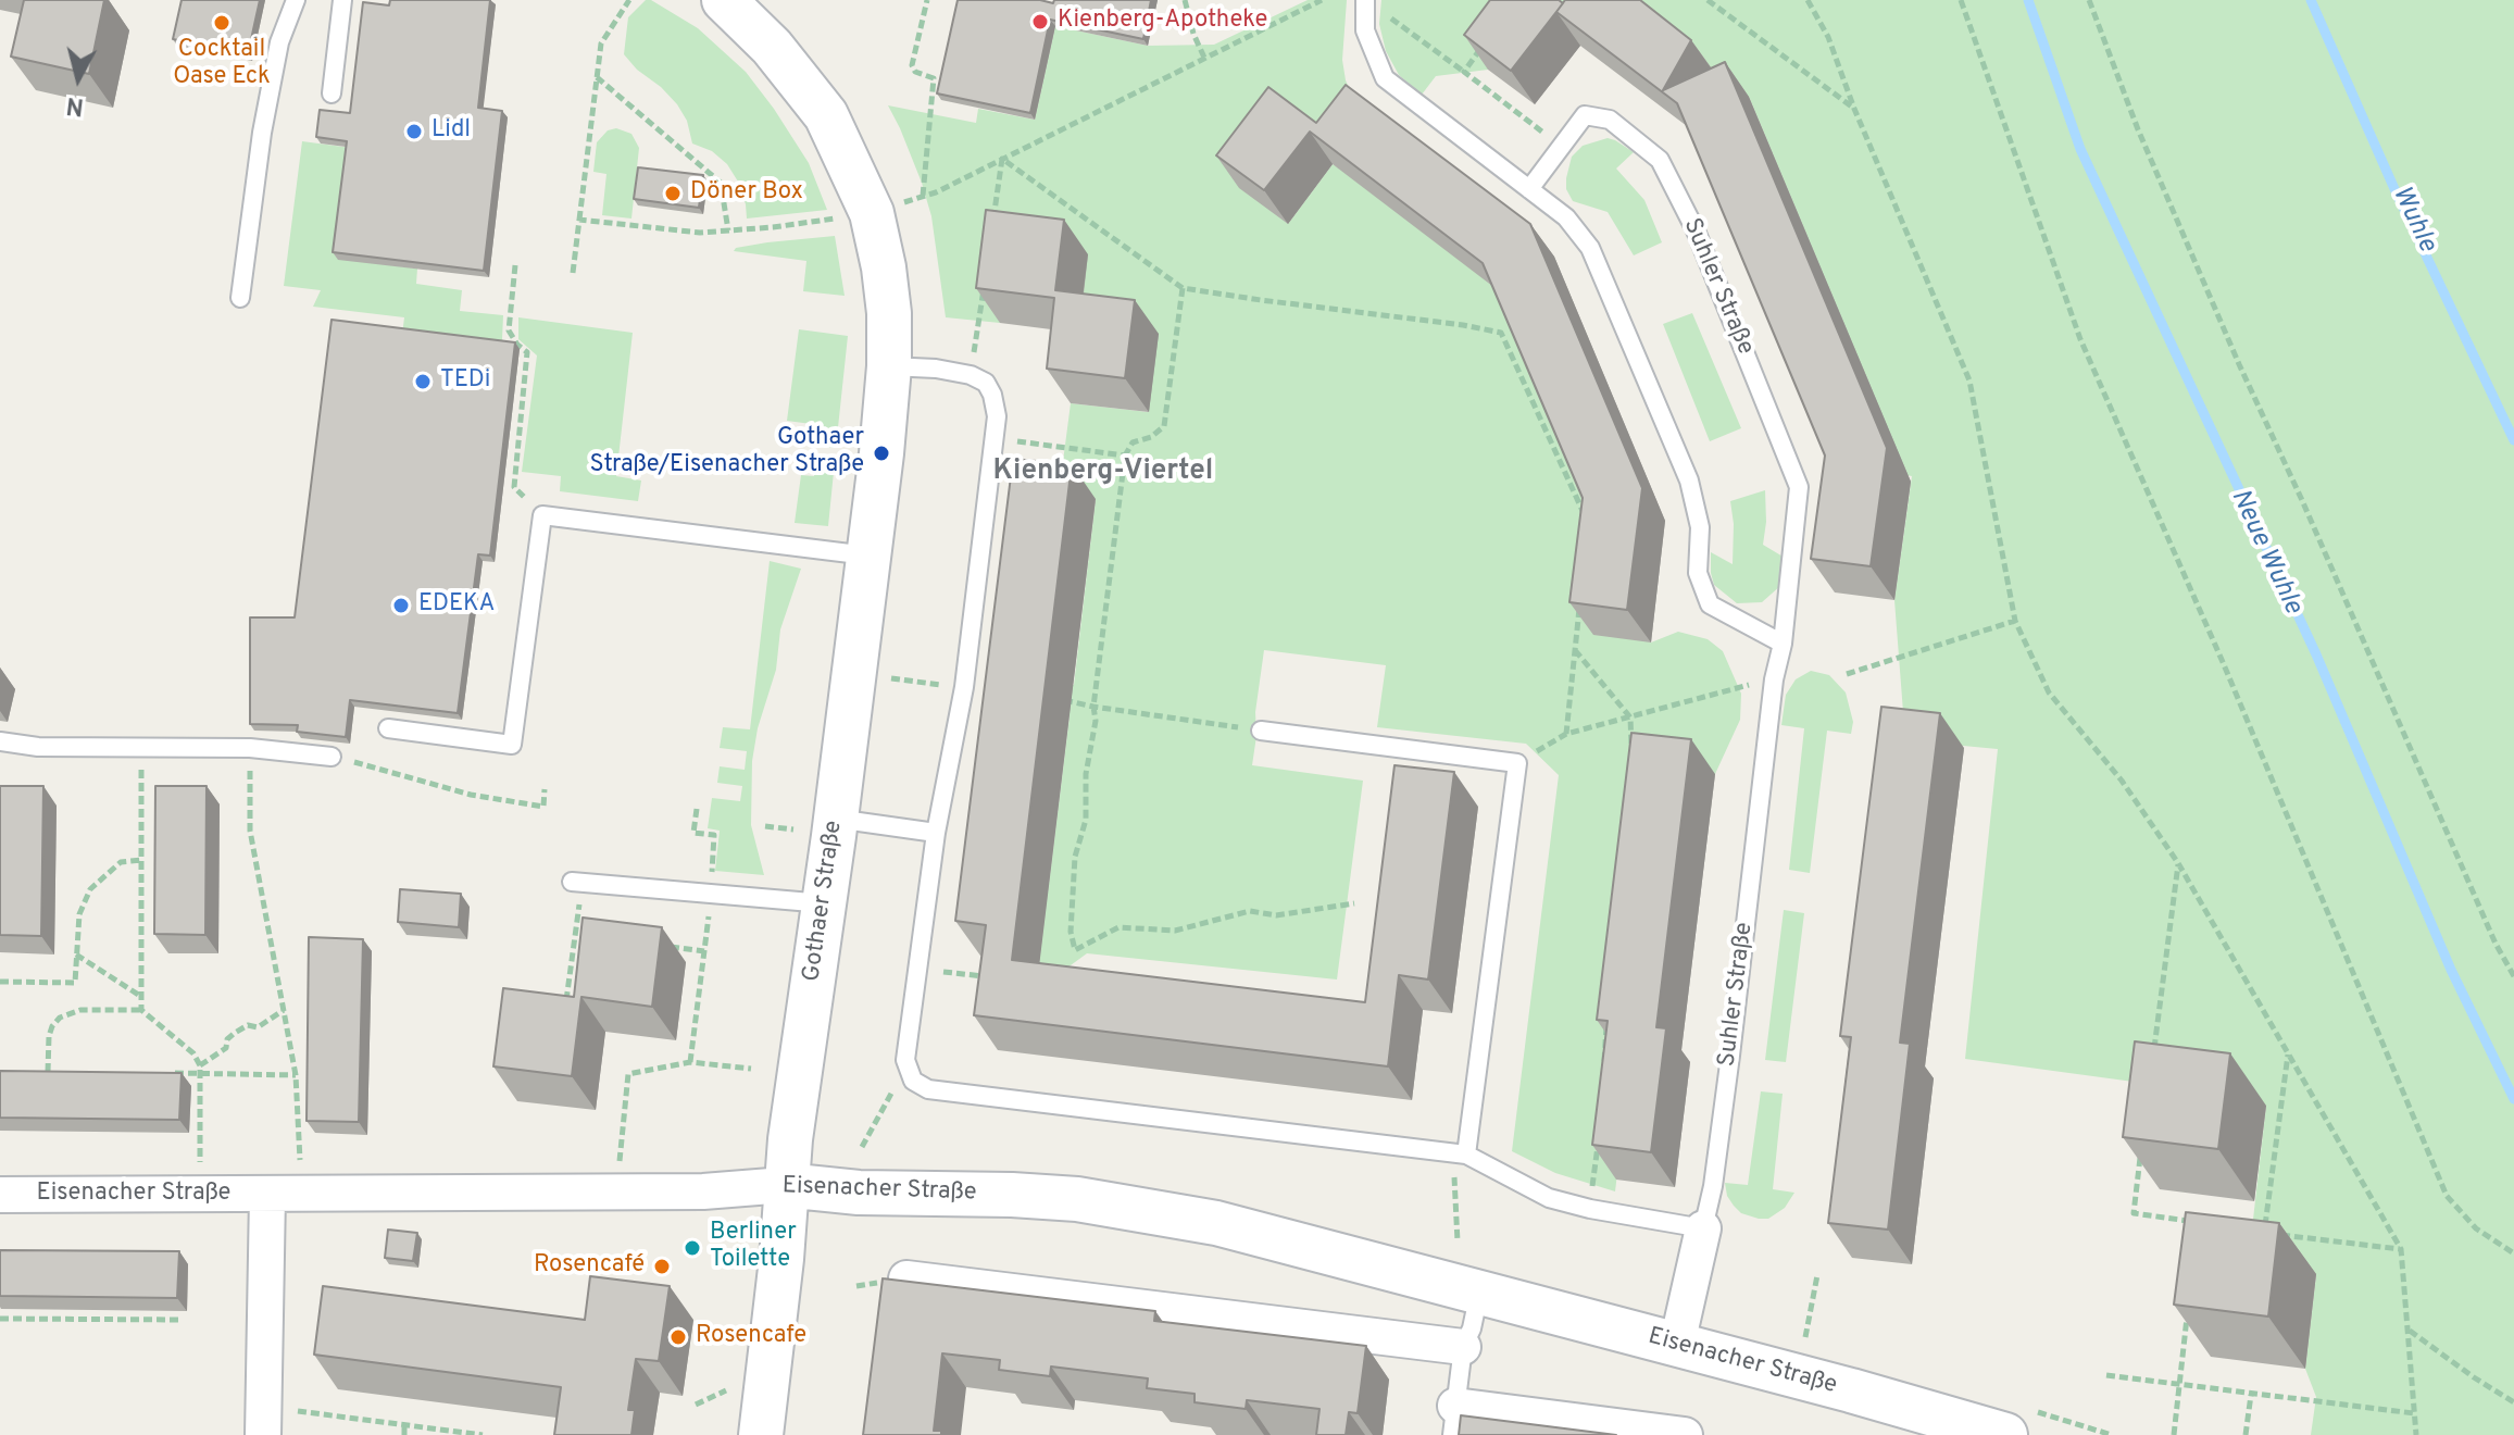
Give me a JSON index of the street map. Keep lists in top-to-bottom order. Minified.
{"streets":{"street":["Suhler Straße","Gothaer Straße","Eisenacher Straße"]},"crossings":[["Suhler Straße","Eisenacher Straße"],["Gothaer Straße","Eisenacher Straße"]],"districts":["Kienberg-Viertel"],"water":["Wuhle","Neue Wuhle"],"places":["Kienberg-Apotheke","Cocktail Oase Eck","Lidl","Döner Box","TEDi","Gothaer Straße/Eisenacher Straße","EDEKA","Berliner Toilette","Rosencafé","Rosencafe"],"north":"bottom"}
